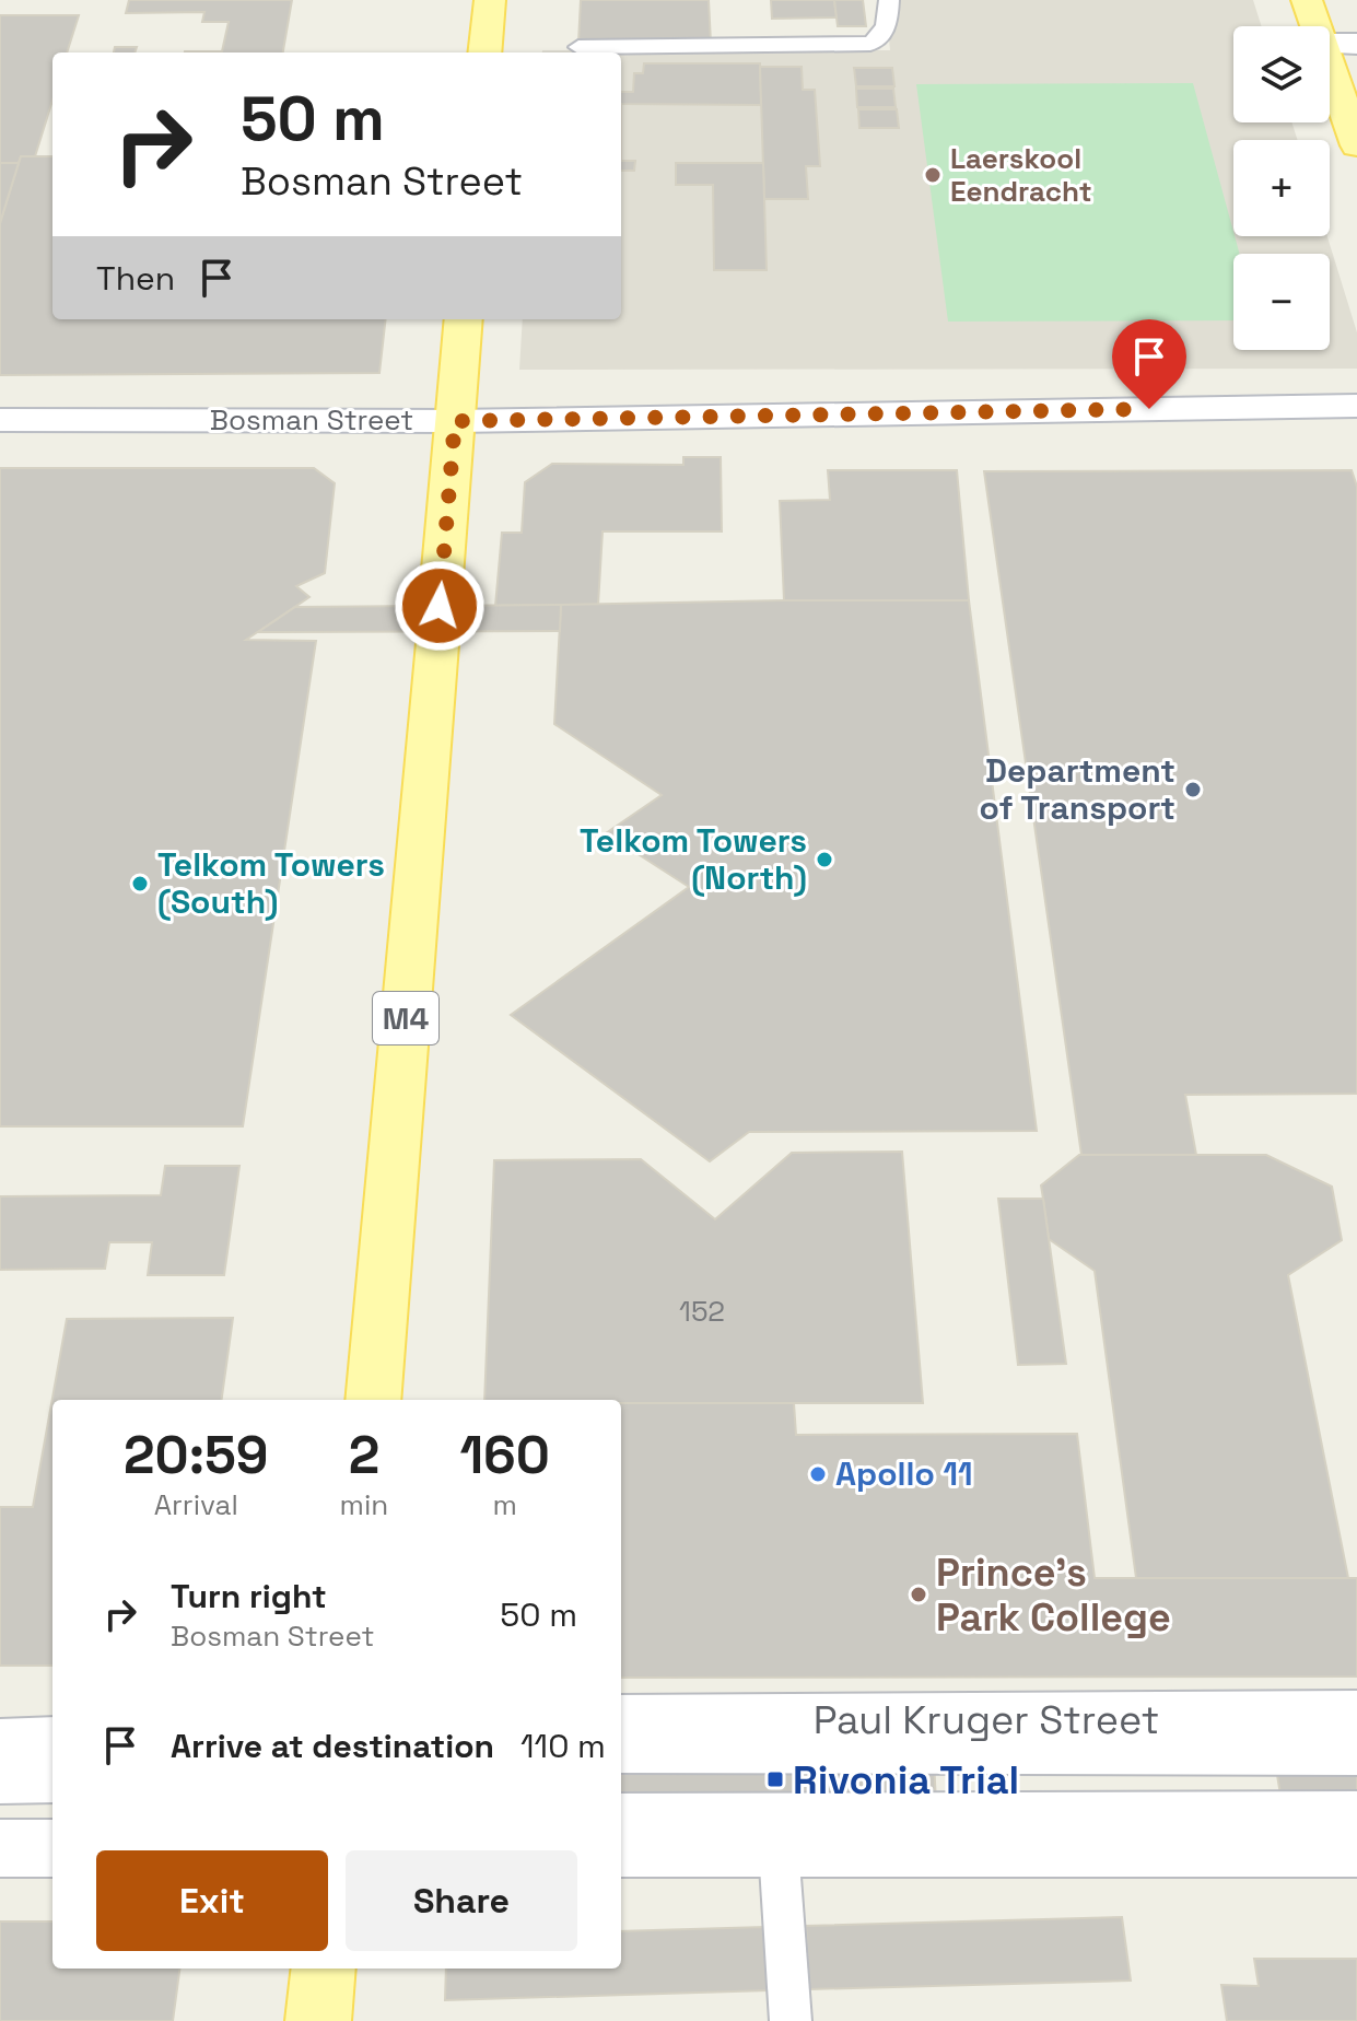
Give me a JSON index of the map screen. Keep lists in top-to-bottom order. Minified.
{"streets":{"main road":["Bosman Street","M4","Paul Kruger Street"]},"crossings":[["Bosman Street","M4"]],"places":{"other":["Laerskool Eendracht","Department of Transport","Telkom Towers (North)","Telkom Towers (South)","Apollo 11","Prince's Park College"],"transit":["Rivonia Trial"]},"house_numbers":["152"],"page":{"map_buttons":["+","−"],"turn":["50 m","Bosman Street"],"then":"Then","eta":["20:59","Arrival","2","min","160","m"],"list":[{"name":"Turn right","note":"Bosman Street","value":"50 m"},{"name":"Arrive at destination","value":"110 m"}],"buttons":["Exit","Share"]}}
